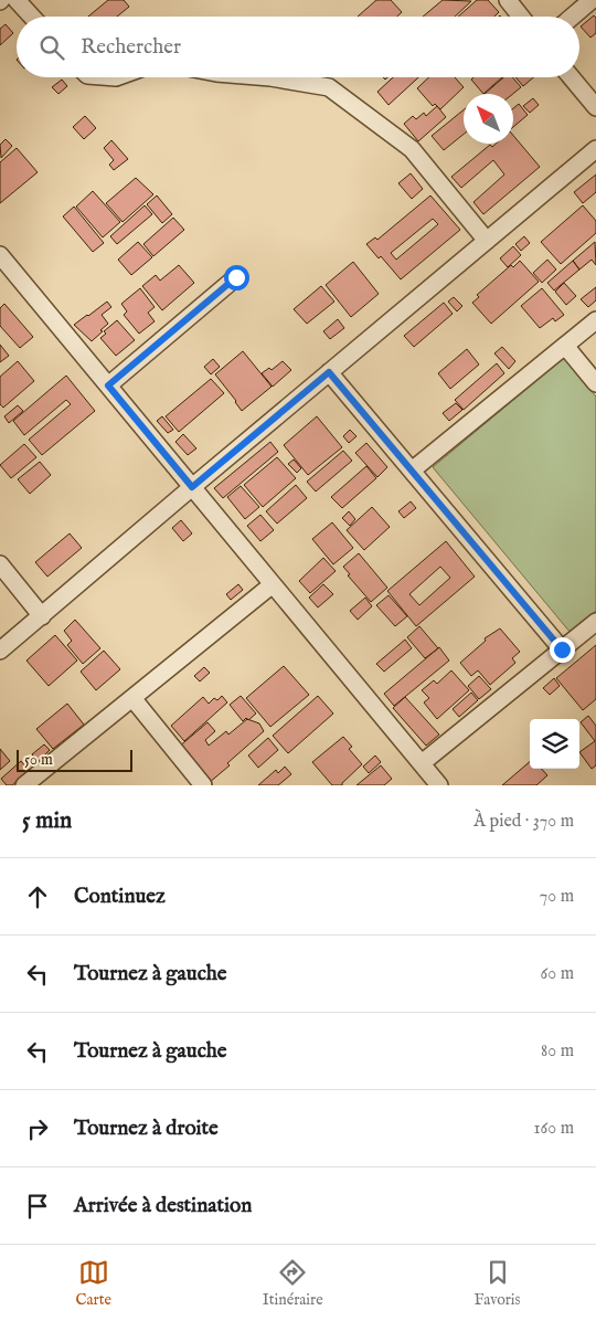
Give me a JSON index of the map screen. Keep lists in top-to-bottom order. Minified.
{"scale_bar":"50 m","north":"top left","page":{"search":"Rechercher","scale":"50 m","heading":["5 min","À pied · 370 m"],"list":[["Continuez","70 m"],["Tournez à gauche","60 m"],["Tournez à gauche","80 m"],["Tournez à droite","160 m"],"Arrivée à destination"],"nav":["Carte","Itinéraire","Favoris"]}}
